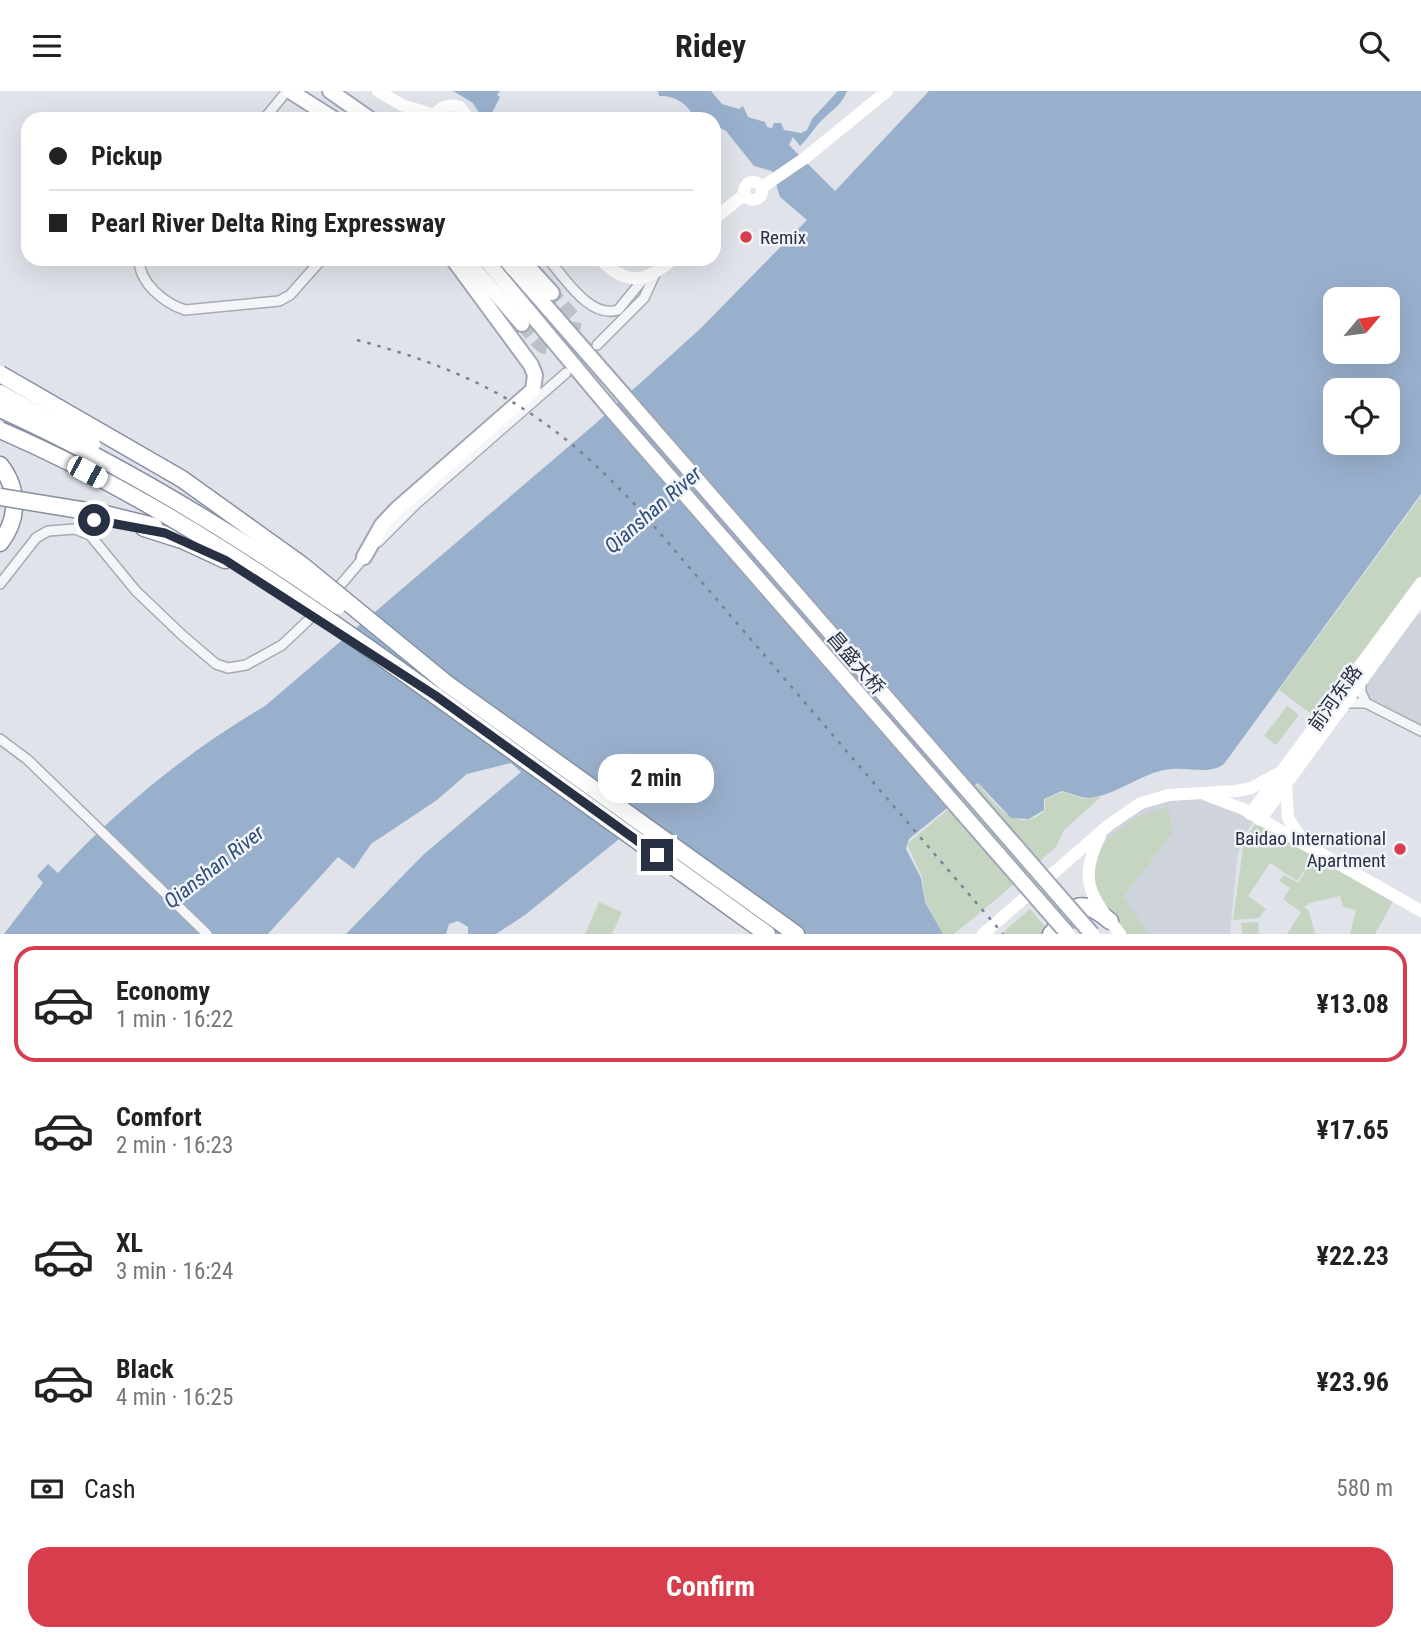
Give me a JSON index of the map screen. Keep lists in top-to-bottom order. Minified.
{"streets":{"main road":["昌盛大桥"],"street":["前河东路"]},"water":["Qianshan River"],"places":["Remix","Baidao International Apartment"],"north":"top right","page":{"header":"Ridey","banner":["Pickup","Pearl River Delta Ring Expressway"],"bubble":"2 min","list":[{"name":"Economy","note":"1 min · 16:22","value":"¥13.08"},{"name":"Comfort","note":"2 min · 16:23","value":"¥17.65"},{"name":"XL","note":"3 min · 16:24","value":"¥22.23"},{"name":"Black","note":"4 min · 16:25","value":"¥23.96"}],"pay":["Cash","580 m"],"buttons":"Confirm"}}
